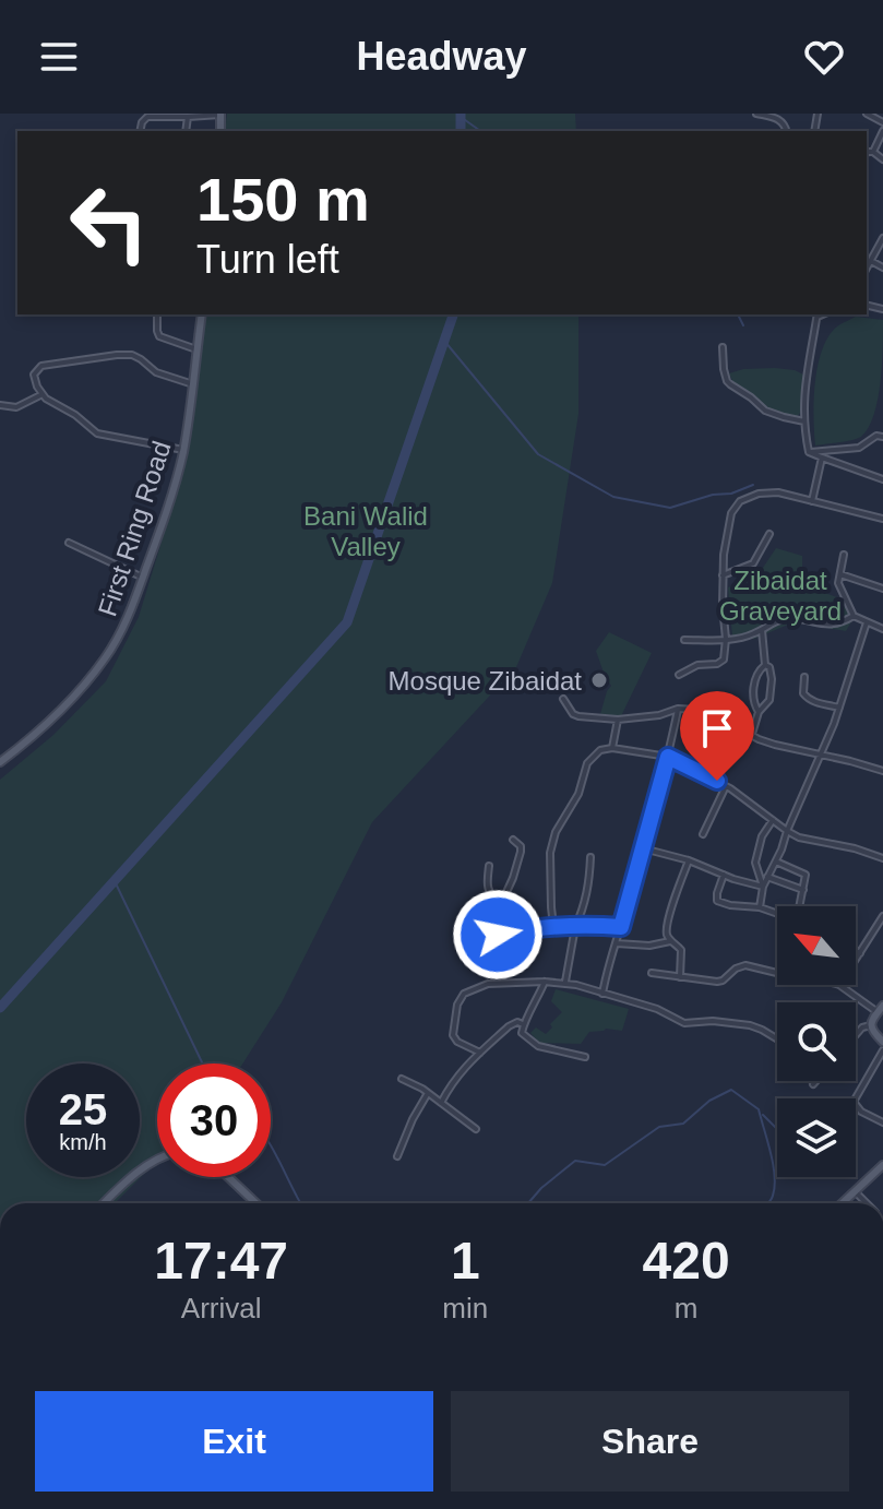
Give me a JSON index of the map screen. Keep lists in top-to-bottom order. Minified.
{"streets":{"main road":["First Ring Road"]},"parks":["Bani Walid Valley","Zibaidat Graveyard"],"places":["Mosque Zibaidat"],"north":"top left","page":{"header":"Headway","turn":["150 m","Turn left"],"speed":"25 km/h","limit":"30","eta":["17:47","Arrival","1","min","420","m"],"buttons":["Exit","Share"]}}
